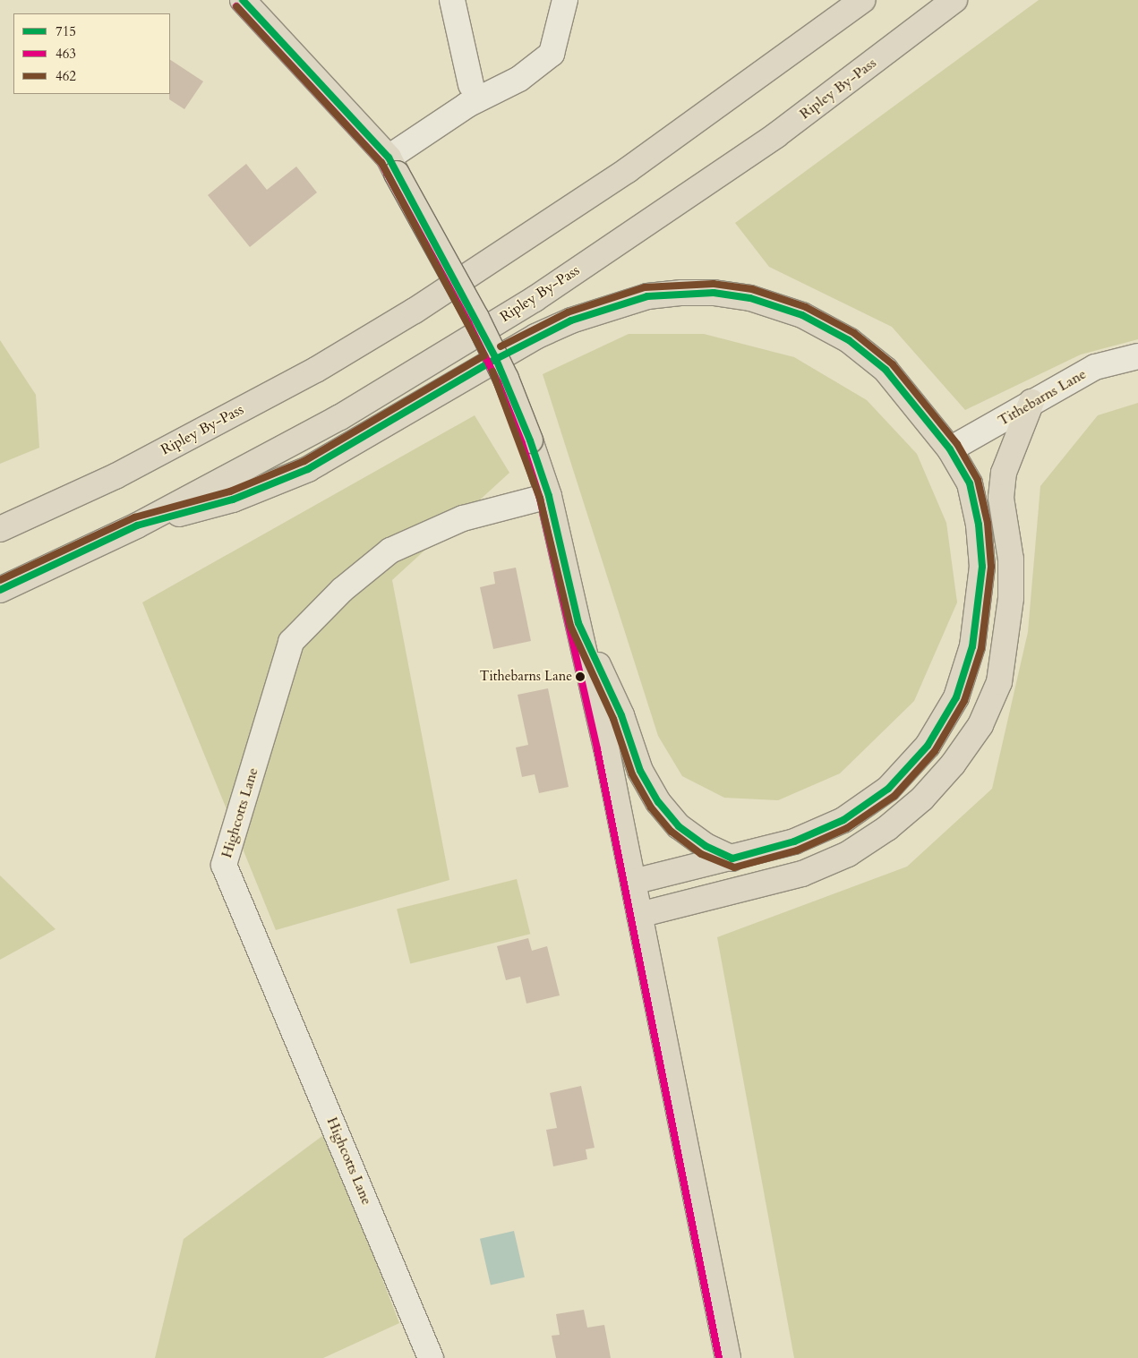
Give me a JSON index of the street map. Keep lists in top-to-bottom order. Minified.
{"streets":{"main road":["Ripley By-Pass"],"street":["Tithebarns Lane","Highcotts Lane"]},"places":["Tithebarns Lane"],"lines":["transit line 715","transit line 463","transit line 462"],"legend":["715","463","462"]}
